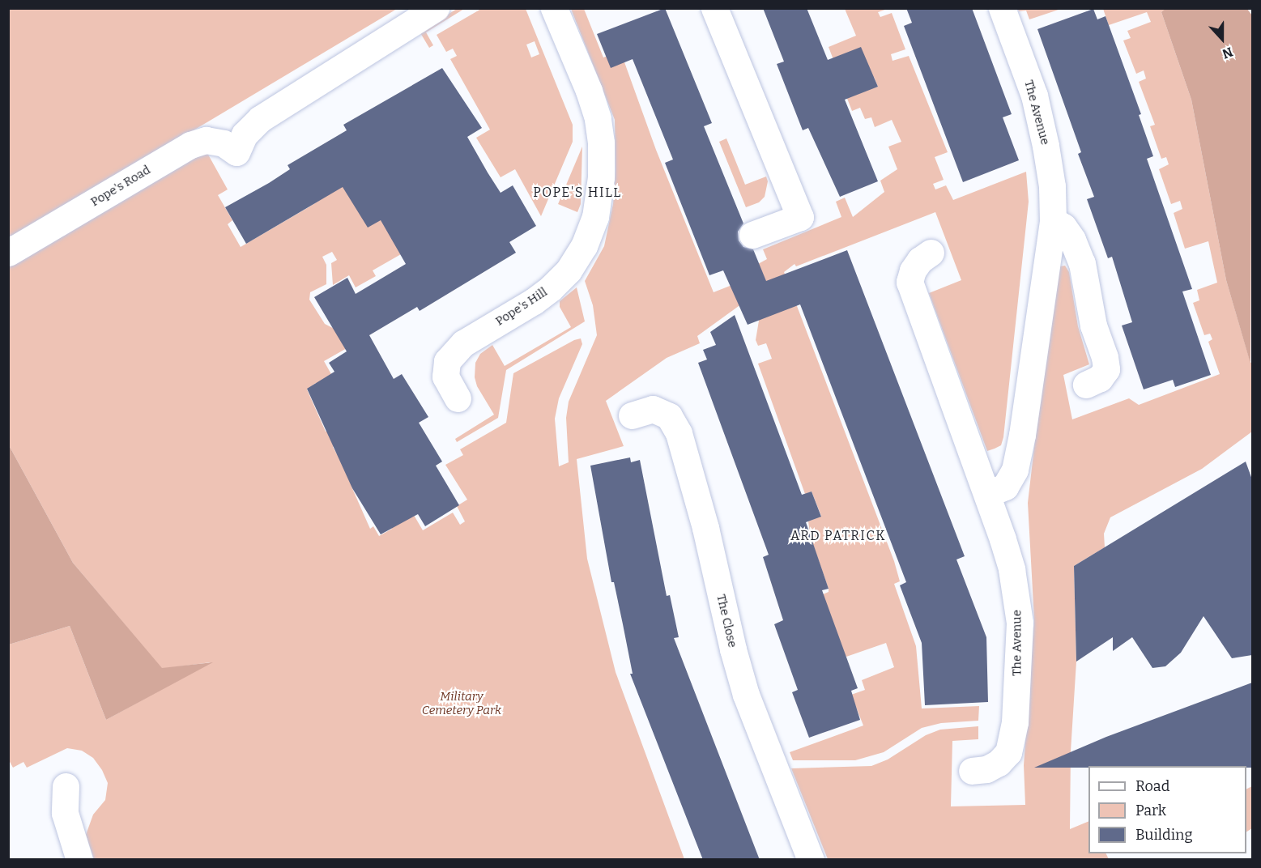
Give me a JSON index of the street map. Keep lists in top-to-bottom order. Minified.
{"streets":{"street":["The Avenue","Pope's Road","Pope's Hill","The Close"]},"districts":["POPE'S HILL","ARD PATRICK"],"parks":["Military Cemetery Park"],"legend":["Road","Park","Building"],"north":"bottom"}
